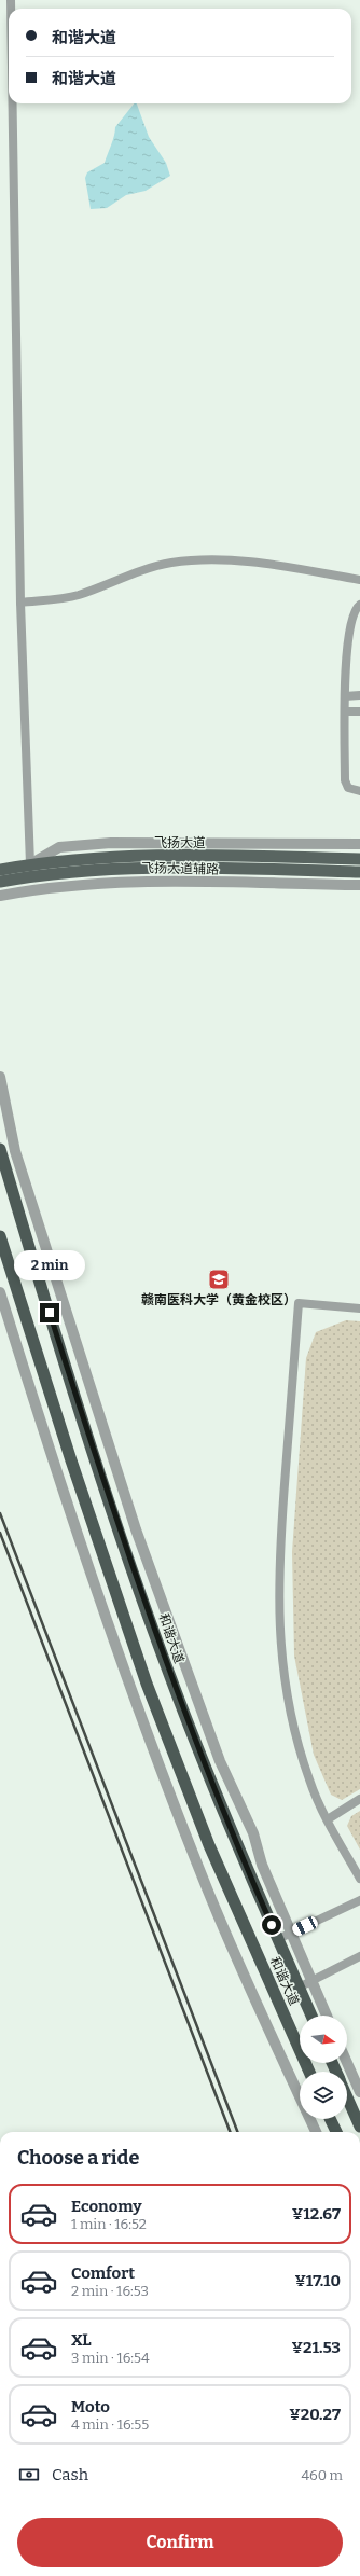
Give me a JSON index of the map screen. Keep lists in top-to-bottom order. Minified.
{"streets":{"highway":["和谐大道"],"main road":["飞扬大道"],"street":["飞扬大道辅路"]},"crossings":[["飞扬大道","飞扬大道辅路"]],"places":{"school or university":["赣南医科大学（黄金校区）"]},"north":"right","page":{"banner":["和谐大道","和谐大道"],"bubble":"2 min","heading":"Choose a ride","list":[{"name":"Economy","note":"1 min · 16:52","value":"¥12.67"},{"name":"Comfort","note":"2 min · 16:53","value":"¥17.10"},{"name":"XL","note":"3 min · 16:54","value":"¥21.53"},{"name":"Moto","note":"4 min · 16:55","value":"¥20.27"}],"pay":["Cash","460 m"],"buttons":"Confirm"}}
